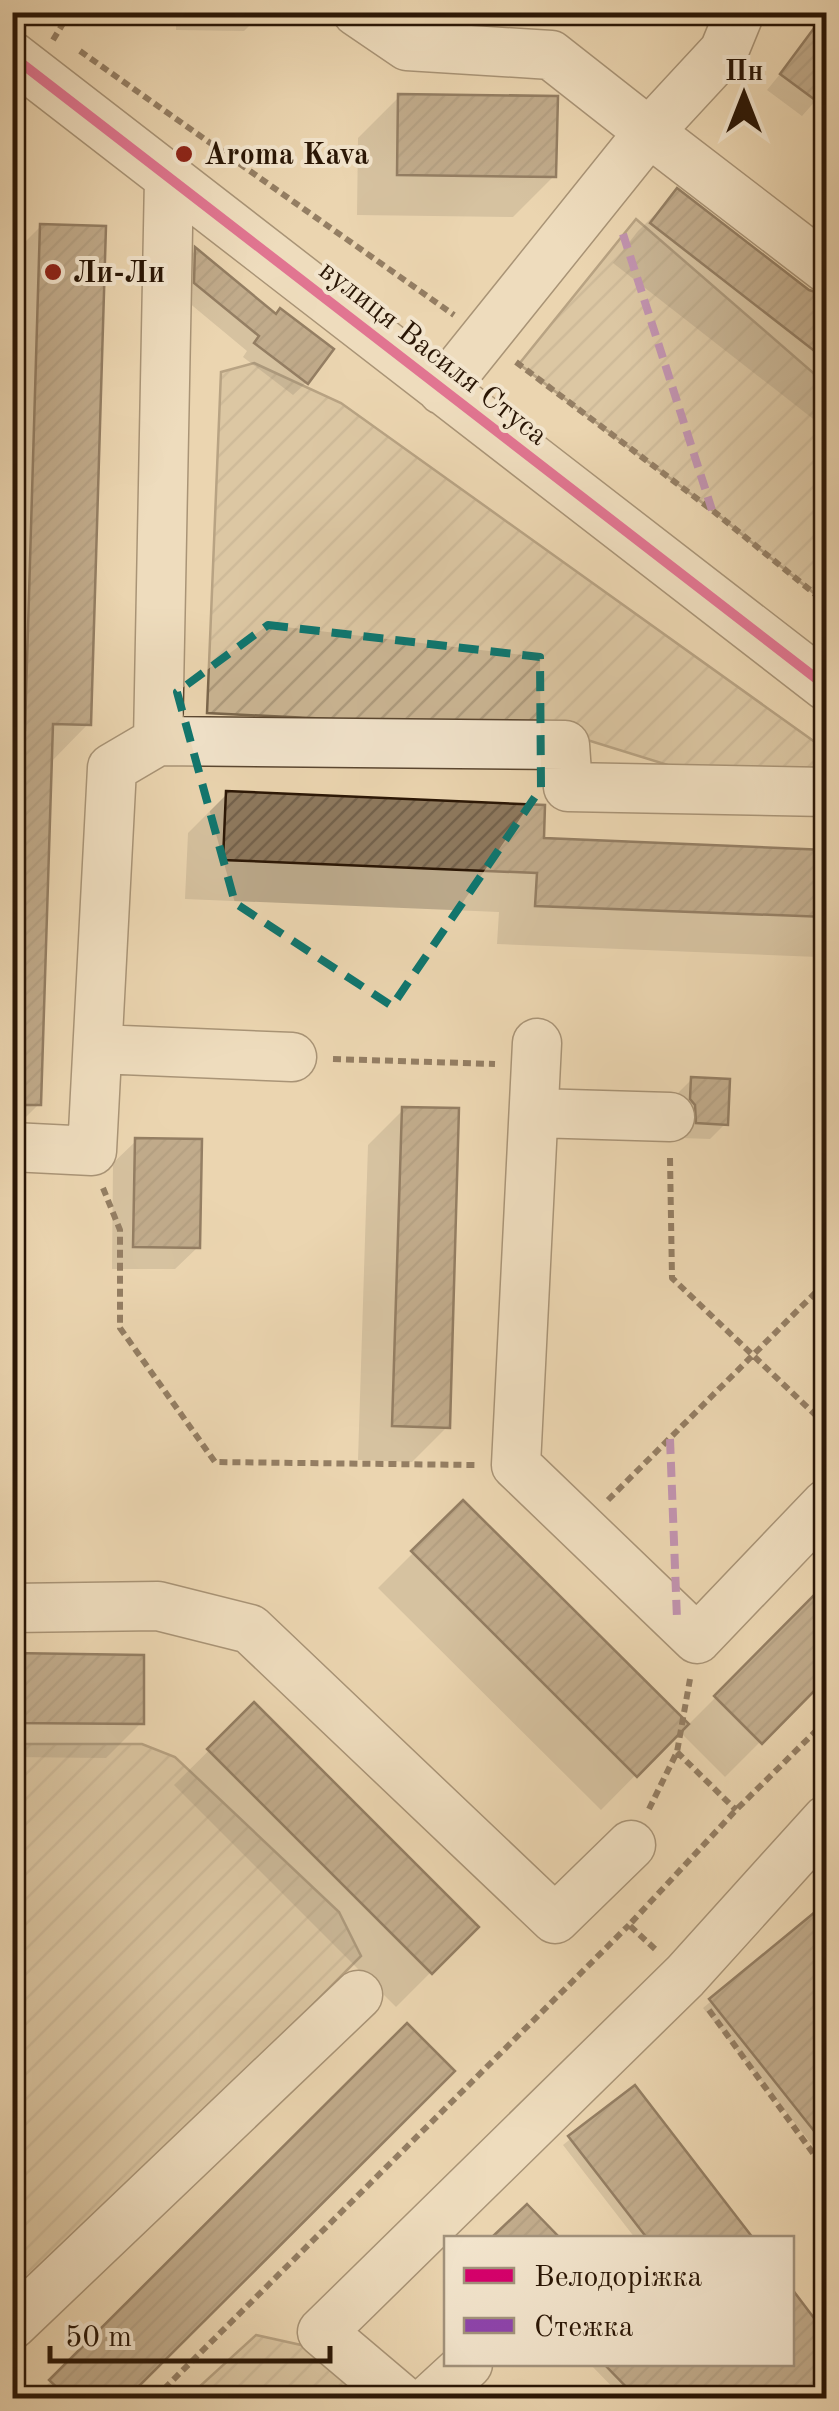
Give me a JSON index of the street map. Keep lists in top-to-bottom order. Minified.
{"streets":{"street":["вулиця Василя Стуса"]},"places":["Aroma Kava","Ли-Ли"],"legend":["Велодоріжка","Стежка"],"scale_bar":"50 m","north":"top"}
